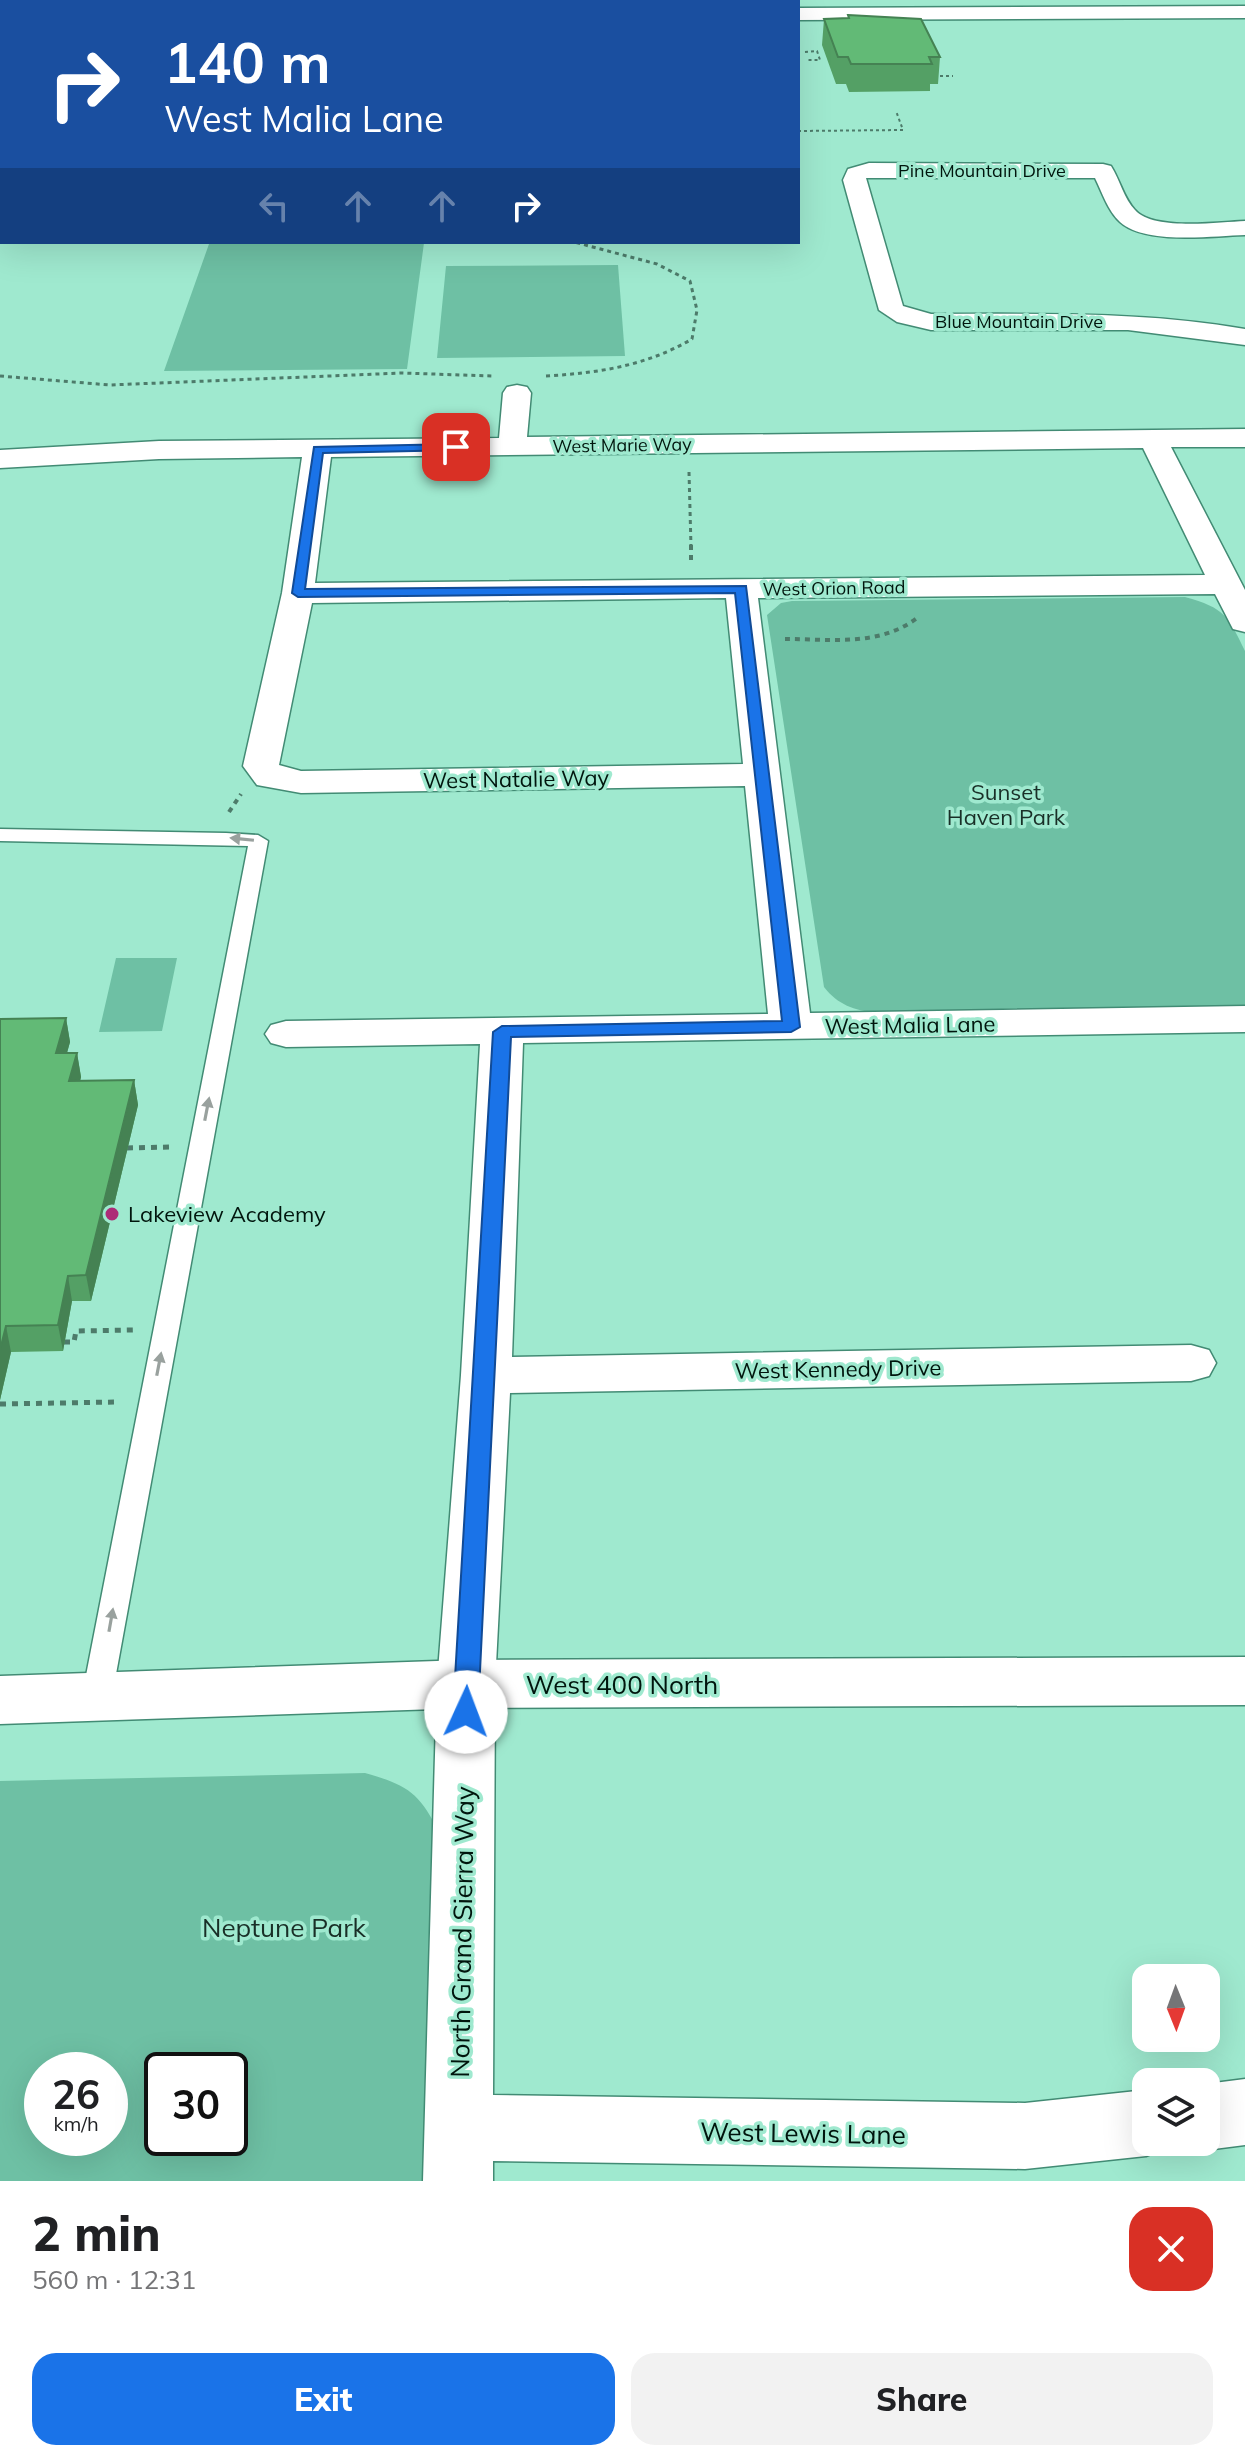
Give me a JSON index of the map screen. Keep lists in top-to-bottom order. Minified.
{"streets":{"street":["Pine Mountain Drive","Blue Mountain Drive","West Marie Way","West Orion Road","West Natalie Way","West Malia Lane","West Kennedy Drive","West 400 North","North Grand Sierra Way","West Lewis Lane"]},"crossings":[["Pine Mountain Drive","Blue Mountain Drive"],["West Orion Road","West Natalie Way"],["West Malia Lane","North Grand Sierra Way"],["West Kennedy Drive","North Grand Sierra Way"],["West 400 North","North Grand Sierra Way"],["North Grand Sierra Way","West Lewis Lane"]],"parks":["Sunset Haven Park","Neptune Park"],"places":["Lakeview Academy"],"north":"bottom","page":{"turn":["140 m","West Malia Lane"],"speed":"26 km/h","limit":"30","heading":["2 min","560 m · 12:31"],"buttons":["Exit","Share"]}}
